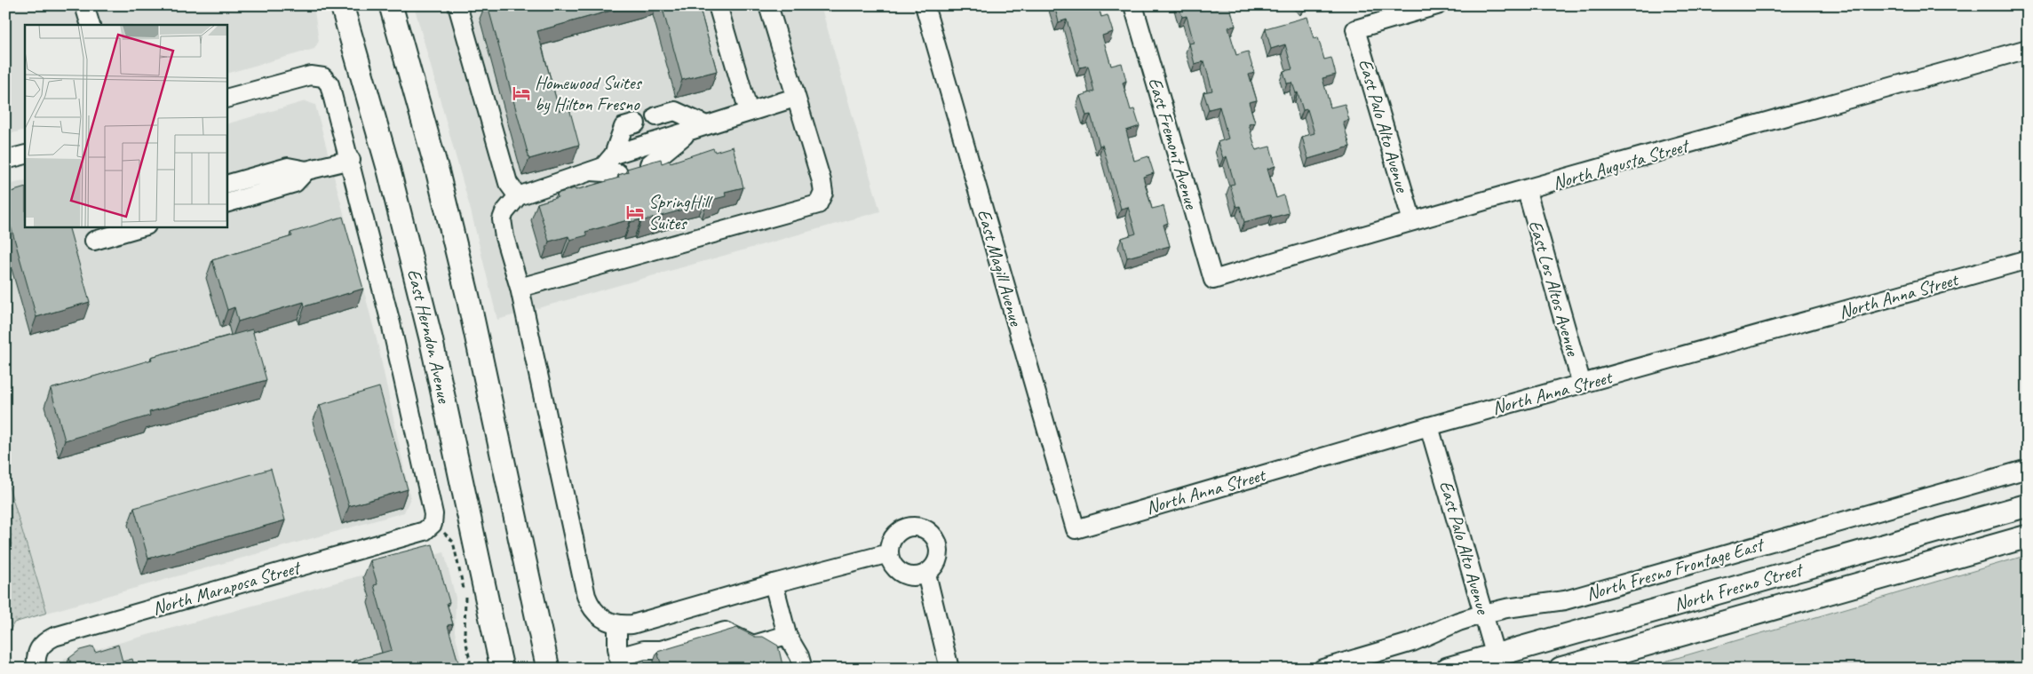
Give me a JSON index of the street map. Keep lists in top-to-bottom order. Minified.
{"streets":{"main road":["East Herndon Avenue","North Fresno Street"],"street":["East Palo Alto Avenue","East Fremont Avenue","North Augusta Street","East Magill Avenue","East Los Altos Avenue","North Anna Street","North Fresno Frontage East","North Maraposa Street"]},"crossings":[["East Palo Alto Avenue","North Augusta Street"],["East Palo Alto Avenue","North Anna Street"],["East Palo Alto Avenue","North Fresno Frontage East"],["East Palo Alto Avenue","North Fresno Street"],["East Fremont Avenue","North Augusta Street"],["North Augusta Street","East Los Altos Avenue"],["East Magill Avenue","North Anna Street"],["East Los Altos Avenue","North Anna Street"],["East Herndon Avenue","North Maraposa Street"]],"places":{"hotel":["Homewood Suites by Hilton Fresno","SpringHill Suites"]}}
